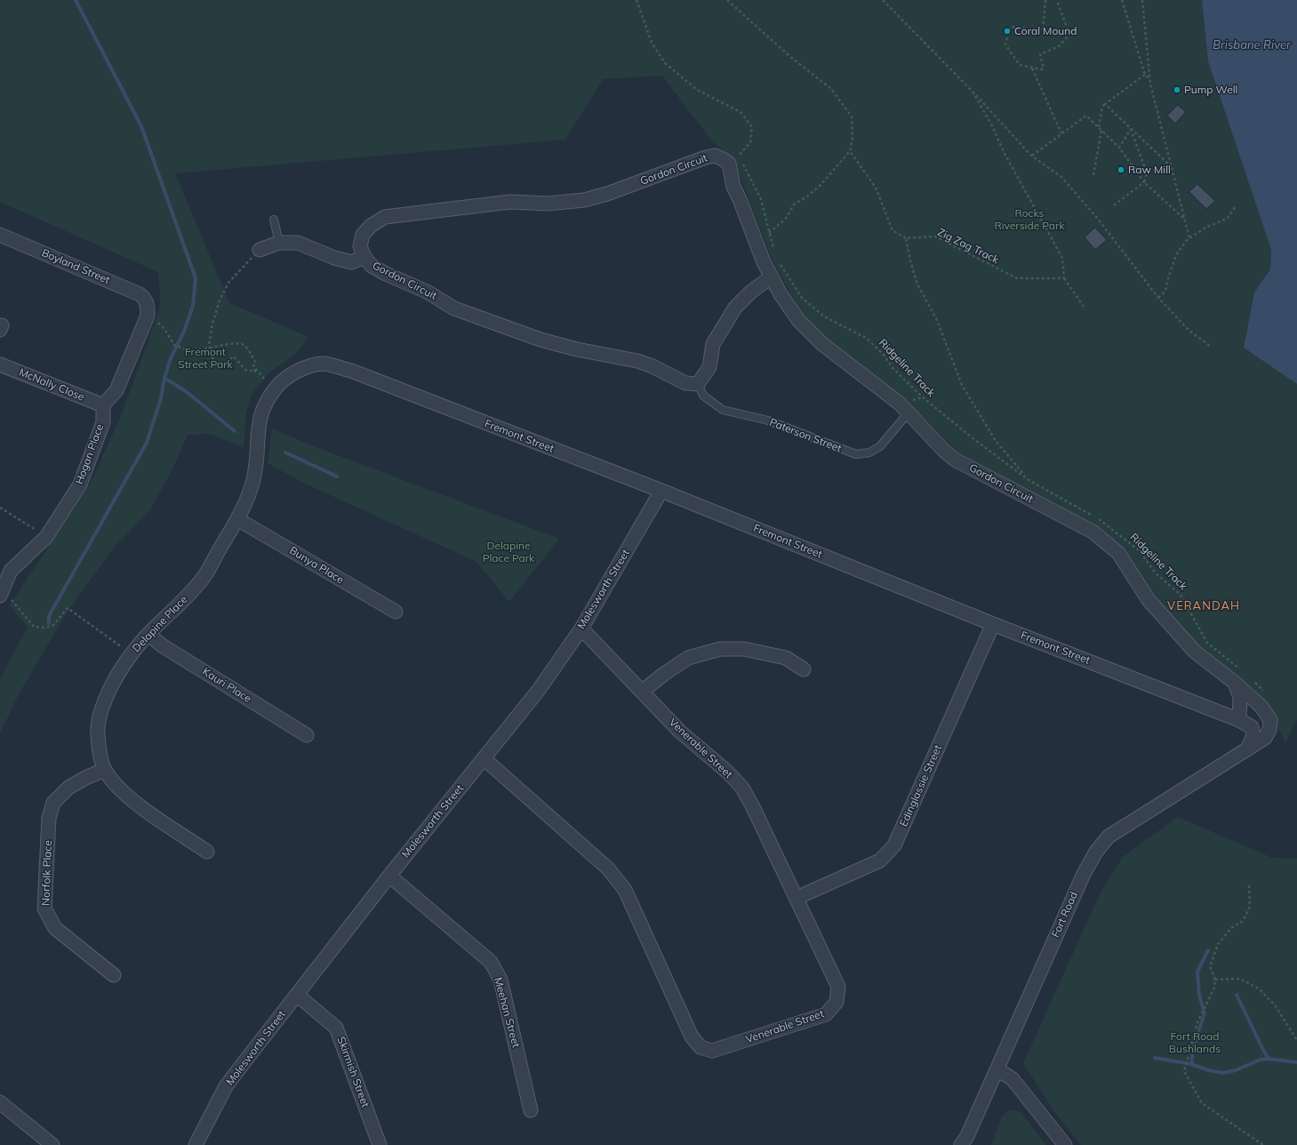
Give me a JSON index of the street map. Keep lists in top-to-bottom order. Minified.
{"streets":{"street":["Gordon Circuit","Boyland Street","McNally Close","Fremont Street","Hogan Place","Bunya Place","Molesworth Street","Delapine Place","Kauri Place","Venerable Street","Edinglassie Street","Norfolk Place","Fort Road","Meehan Street","Skirmish Street"],"lane":["Paterson Street"],"path":["Zig Zag Track","Ridgeline Track"]},"crossings":[["Gordon Circuit","Paterson Street"],["Gordon Circuit","Fremont Street"],["Gordon Circuit","Fort Road"],["McNally Close","Hogan Place"],["Fremont Street","Molesworth Street"],["Fremont Street","Delapine Place"],["Fremont Street","Edinglassie Street"],["Fremont Street","Fort Road"],["Bunya Place","Delapine Place"],["Molesworth Street","Venerable Street"],["Molesworth Street","Meehan Street"],["Molesworth Street","Skirmish Street"],["Delapine Place","Kauri Place"],["Delapine Place","Norfolk Place"],["Venerable Street","Edinglassie Street"]],"districts":["VERANDAH"],"water":["Brisbane River"],"parks":["Rocks Riverside Park","Fremont Street Park","Delapine Place Park","Fort Road Bushlands"],"places":["Coral Mound","Pump Well","Raw Mill"]}
